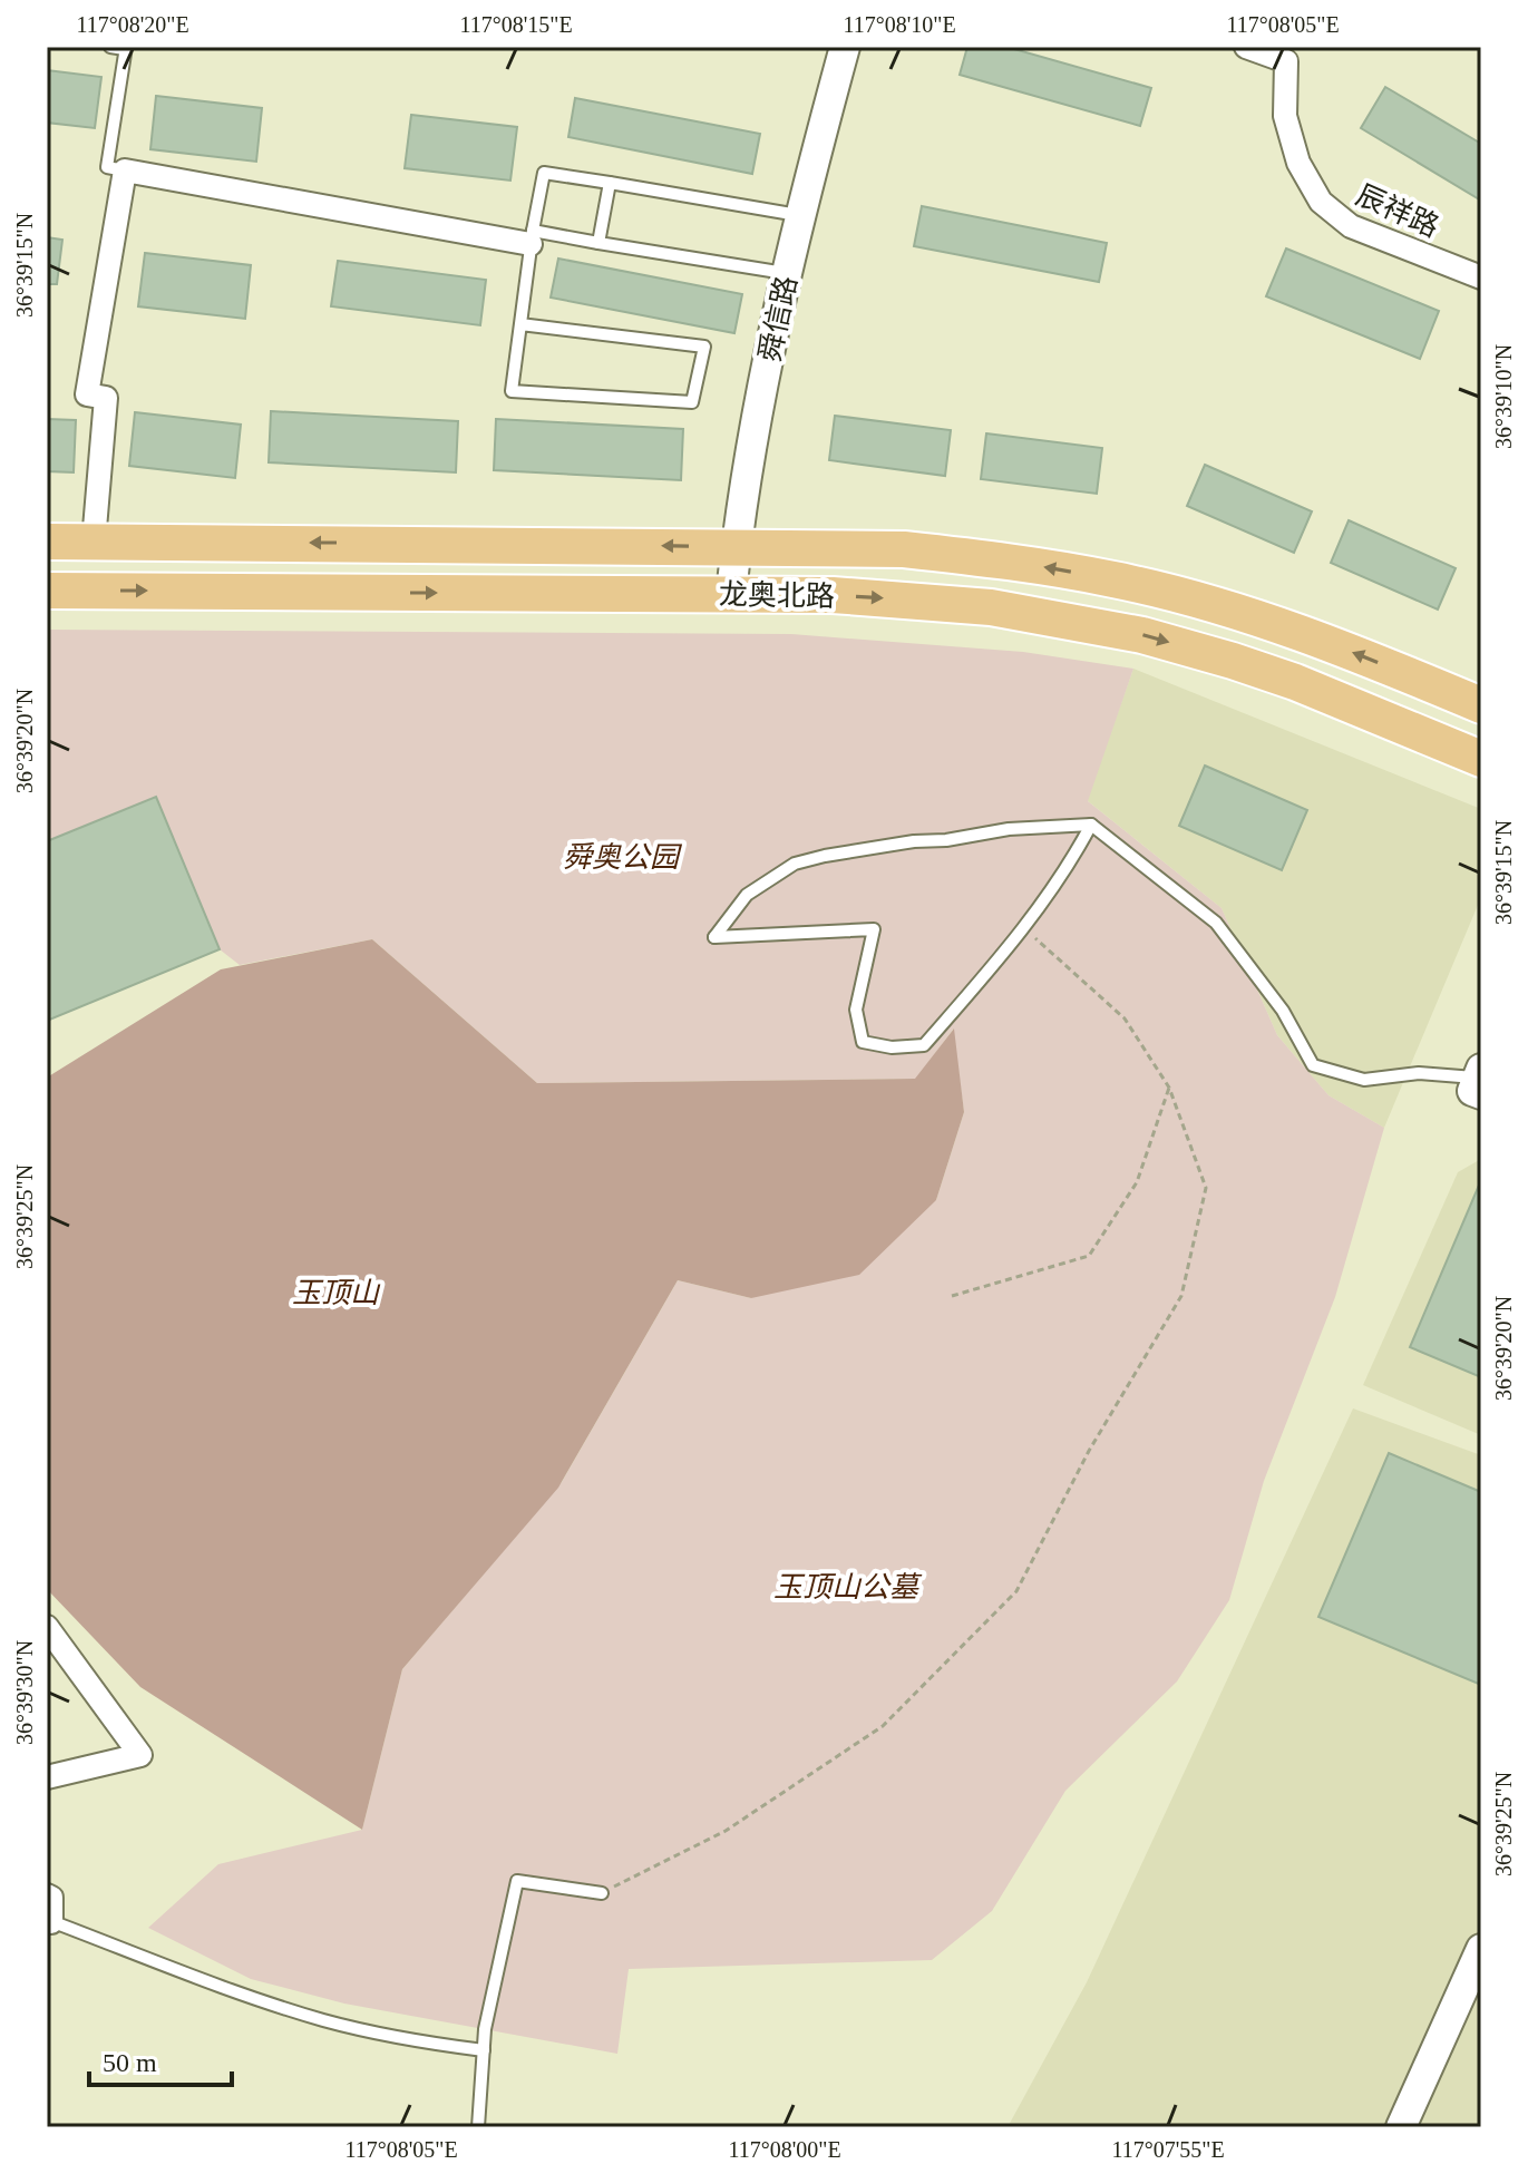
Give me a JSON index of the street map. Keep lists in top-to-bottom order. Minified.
{"streets":{"main road":["龙奥北路"],"street":["辰祥路","舜信路"]},"crossings":[["舜信路","龙奥北路"]],"parks":["舜奥公园","玉顶山","玉顶山公墓"],"scale_bar":"50 m","coordinates":["117°08'20\"E","117°08'15\"E","117°08'10\"E","117°08'05\"E","36°39'15\"N","36°39'10\"N","36°39'20\"N","36°39'25\"N","36°39'30\"N","117°08'00\"E","117°07'55\"E"]}
